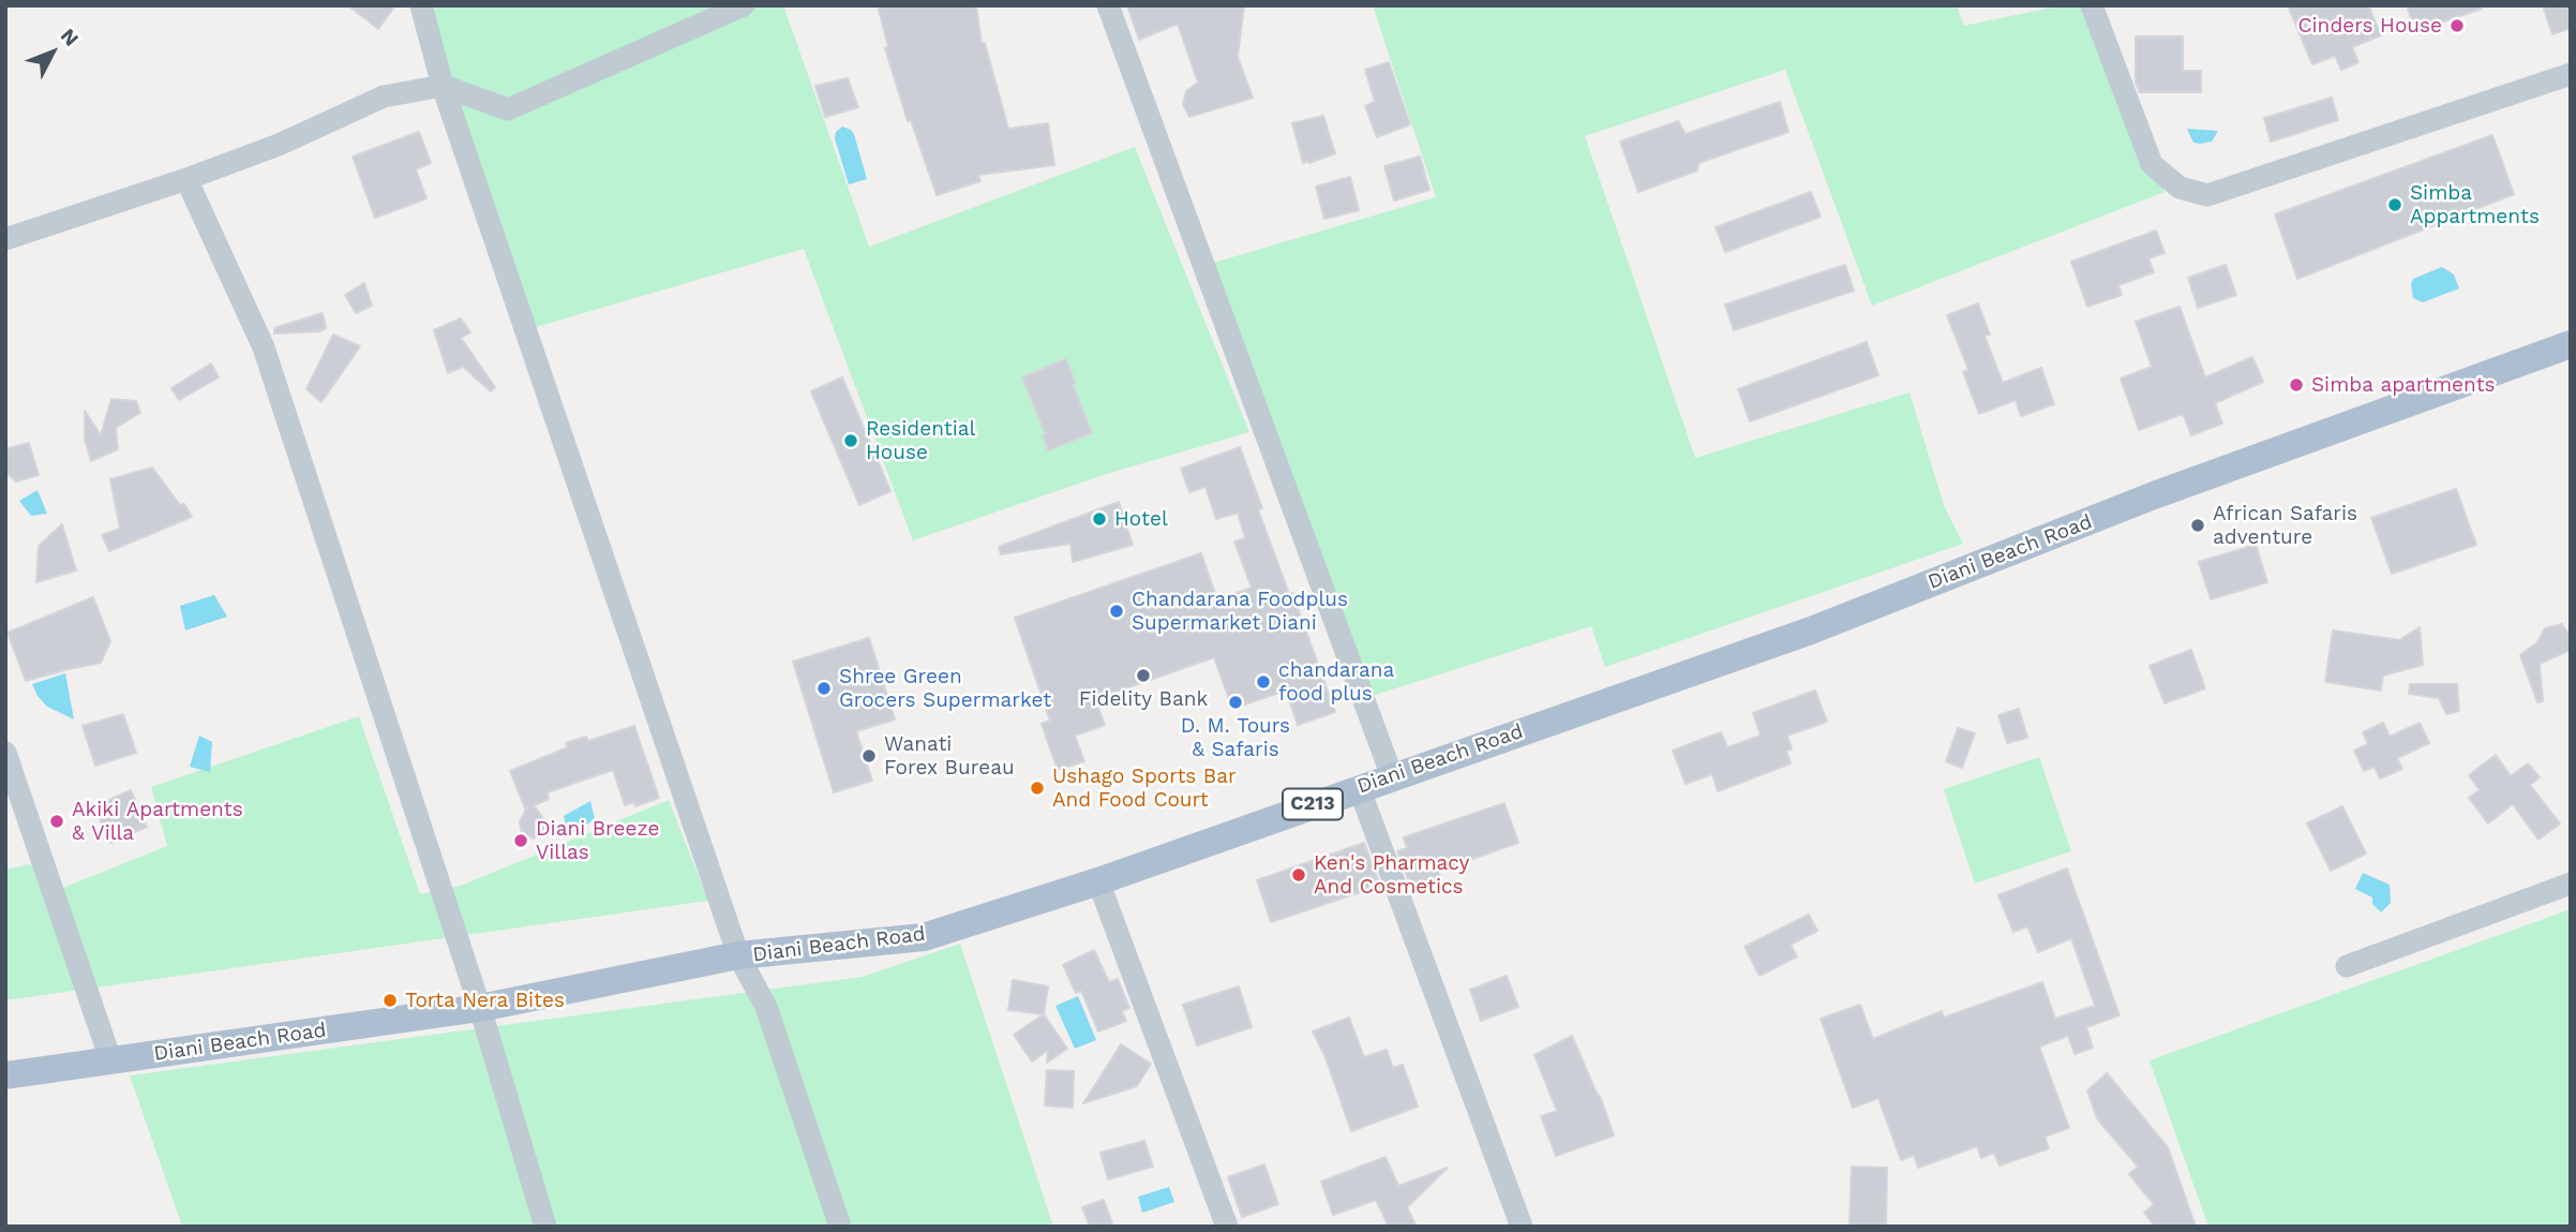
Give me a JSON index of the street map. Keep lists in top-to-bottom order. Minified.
{"streets":{"main road":["Diani Beach Road","C213"]},"places":["Cinders House","Simba Appartments","Simba apartments","Residential House","Hotel","African Safaris adventure","Chandarana Foodplus Supermarket Diani","Fidelity Bank","chandarana food plus","Shree Green Grocers Supermarket","D. M. Tours & Safaris","Wanati Forex Bureau","Ushago Sports Bar And Food Court","Akiki Apartments & Villa","Diani Breeze Villas","Ken's Pharmacy And Cosmetics","Torta Nera Bites"],"north":"top right"}
